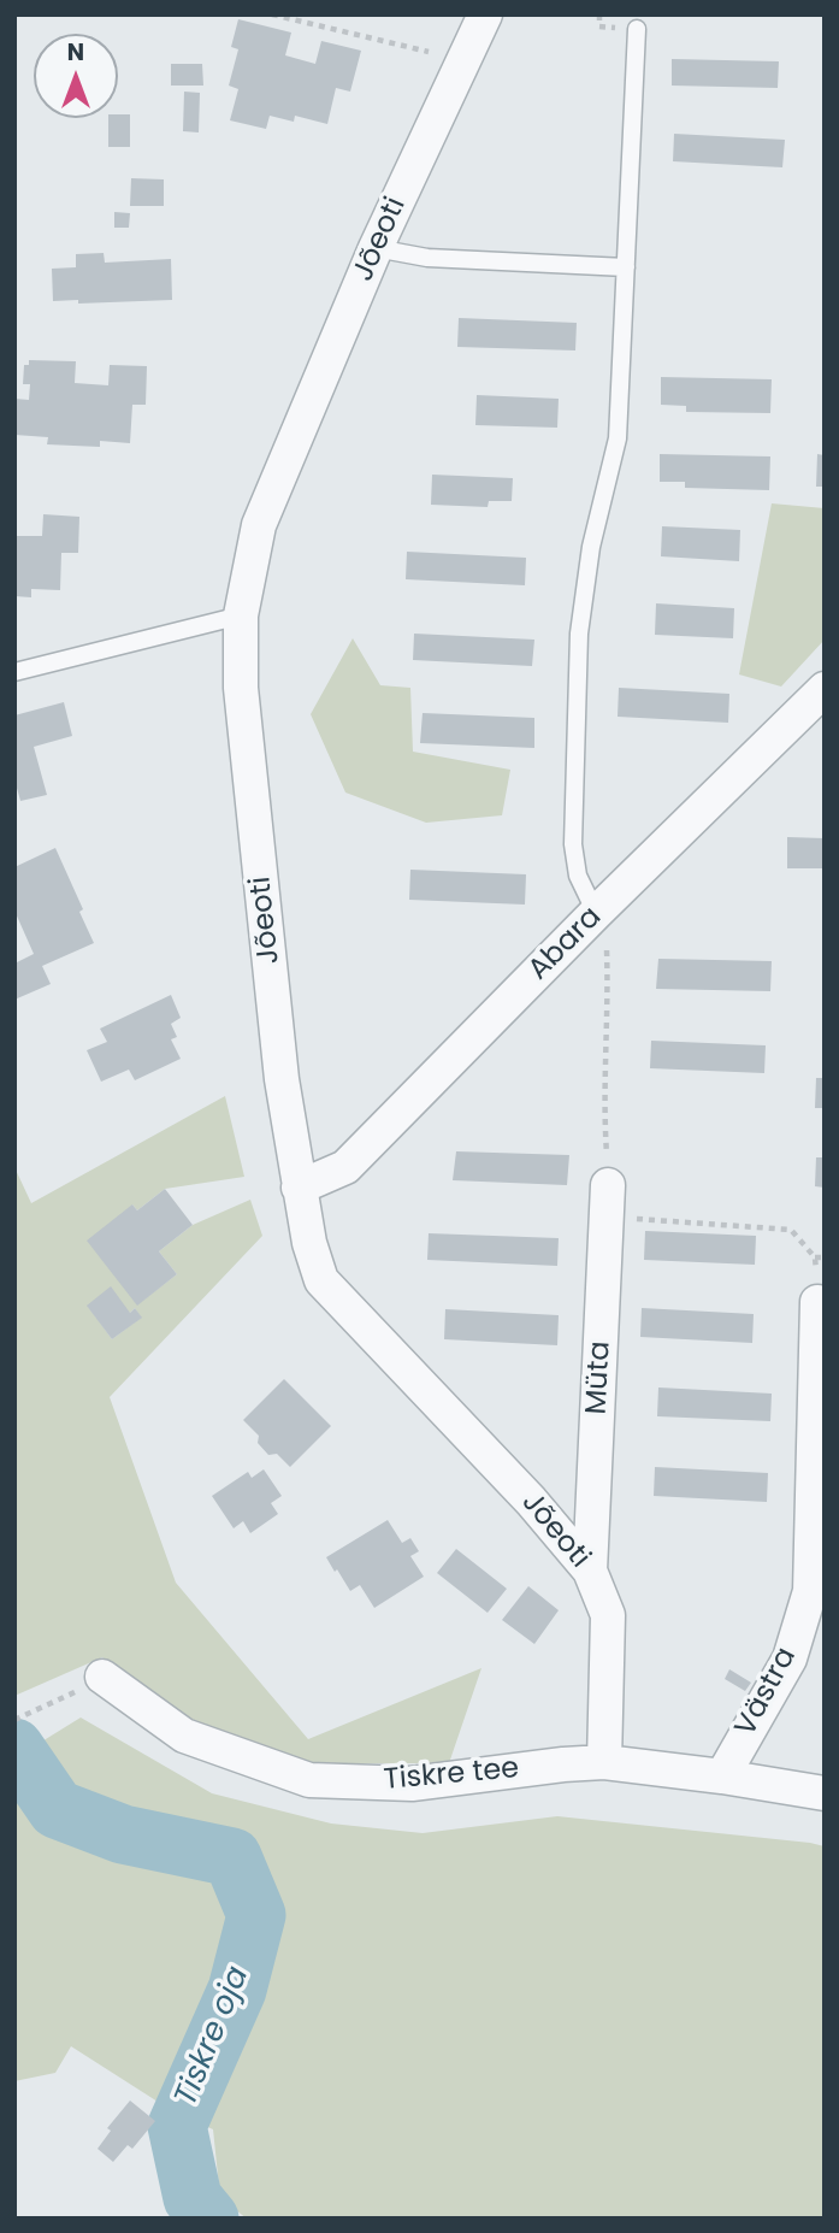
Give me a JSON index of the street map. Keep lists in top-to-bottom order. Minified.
{"streets":{"street":["Jõeoti","Abara","Müta","Västra","Tiskre tee"]},"crossings":[["Jõeoti","Abara"],["Jõeoti","Müta"],["Jõeoti","Tiskre tee"],["Västra","Tiskre tee"]],"water":["Tiskre oja"],"north":"top"}
